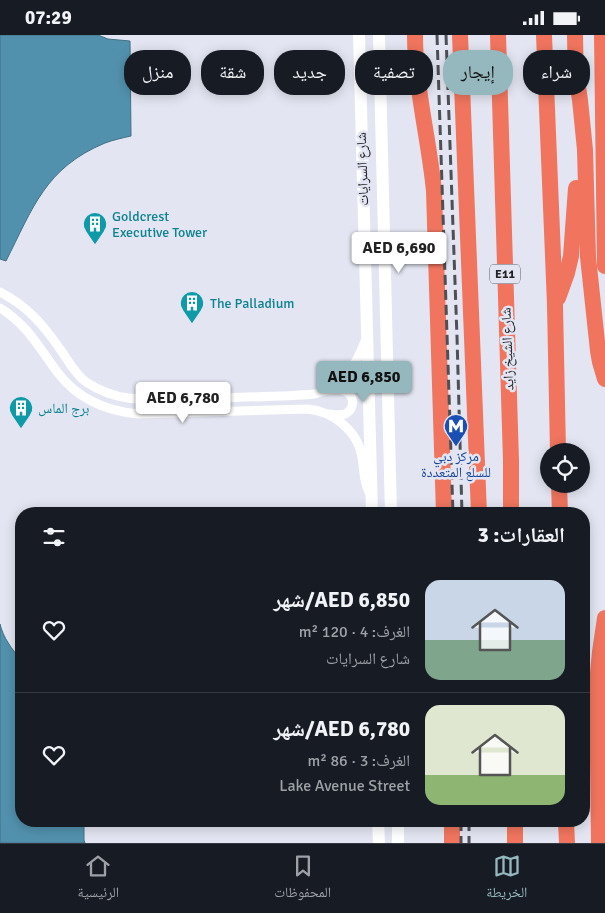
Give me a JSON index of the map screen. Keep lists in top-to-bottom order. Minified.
{"streets":{"highway":["E11","شارع الشيخ زايد"],"main road":["شارع السرايات"]},"places":{"building":["Goldcrest Executive Tower","The Palladium","برج الماس"],"metro station":["مركز دبي للسلع المتعددة"]},"page":{"status":"07:29","chip":["شراء","إيجار","تصفية","جديد","شقة","منزل"],"price":["AED 6,690","AED 6,850","AED 6,780"],"heading":"العقارات: 3","list":[{"name":"AED 6,850/شهر","note":"الغرف: 4 · 120 m² · شارع السرايات"},{"name":"AED 6,780/شهر","note":"الغرف: 3 · 86 m² · Lake Avenue Street"}],"tabs":["الخريطة","المحفوظات","الرئيسية"]}}
